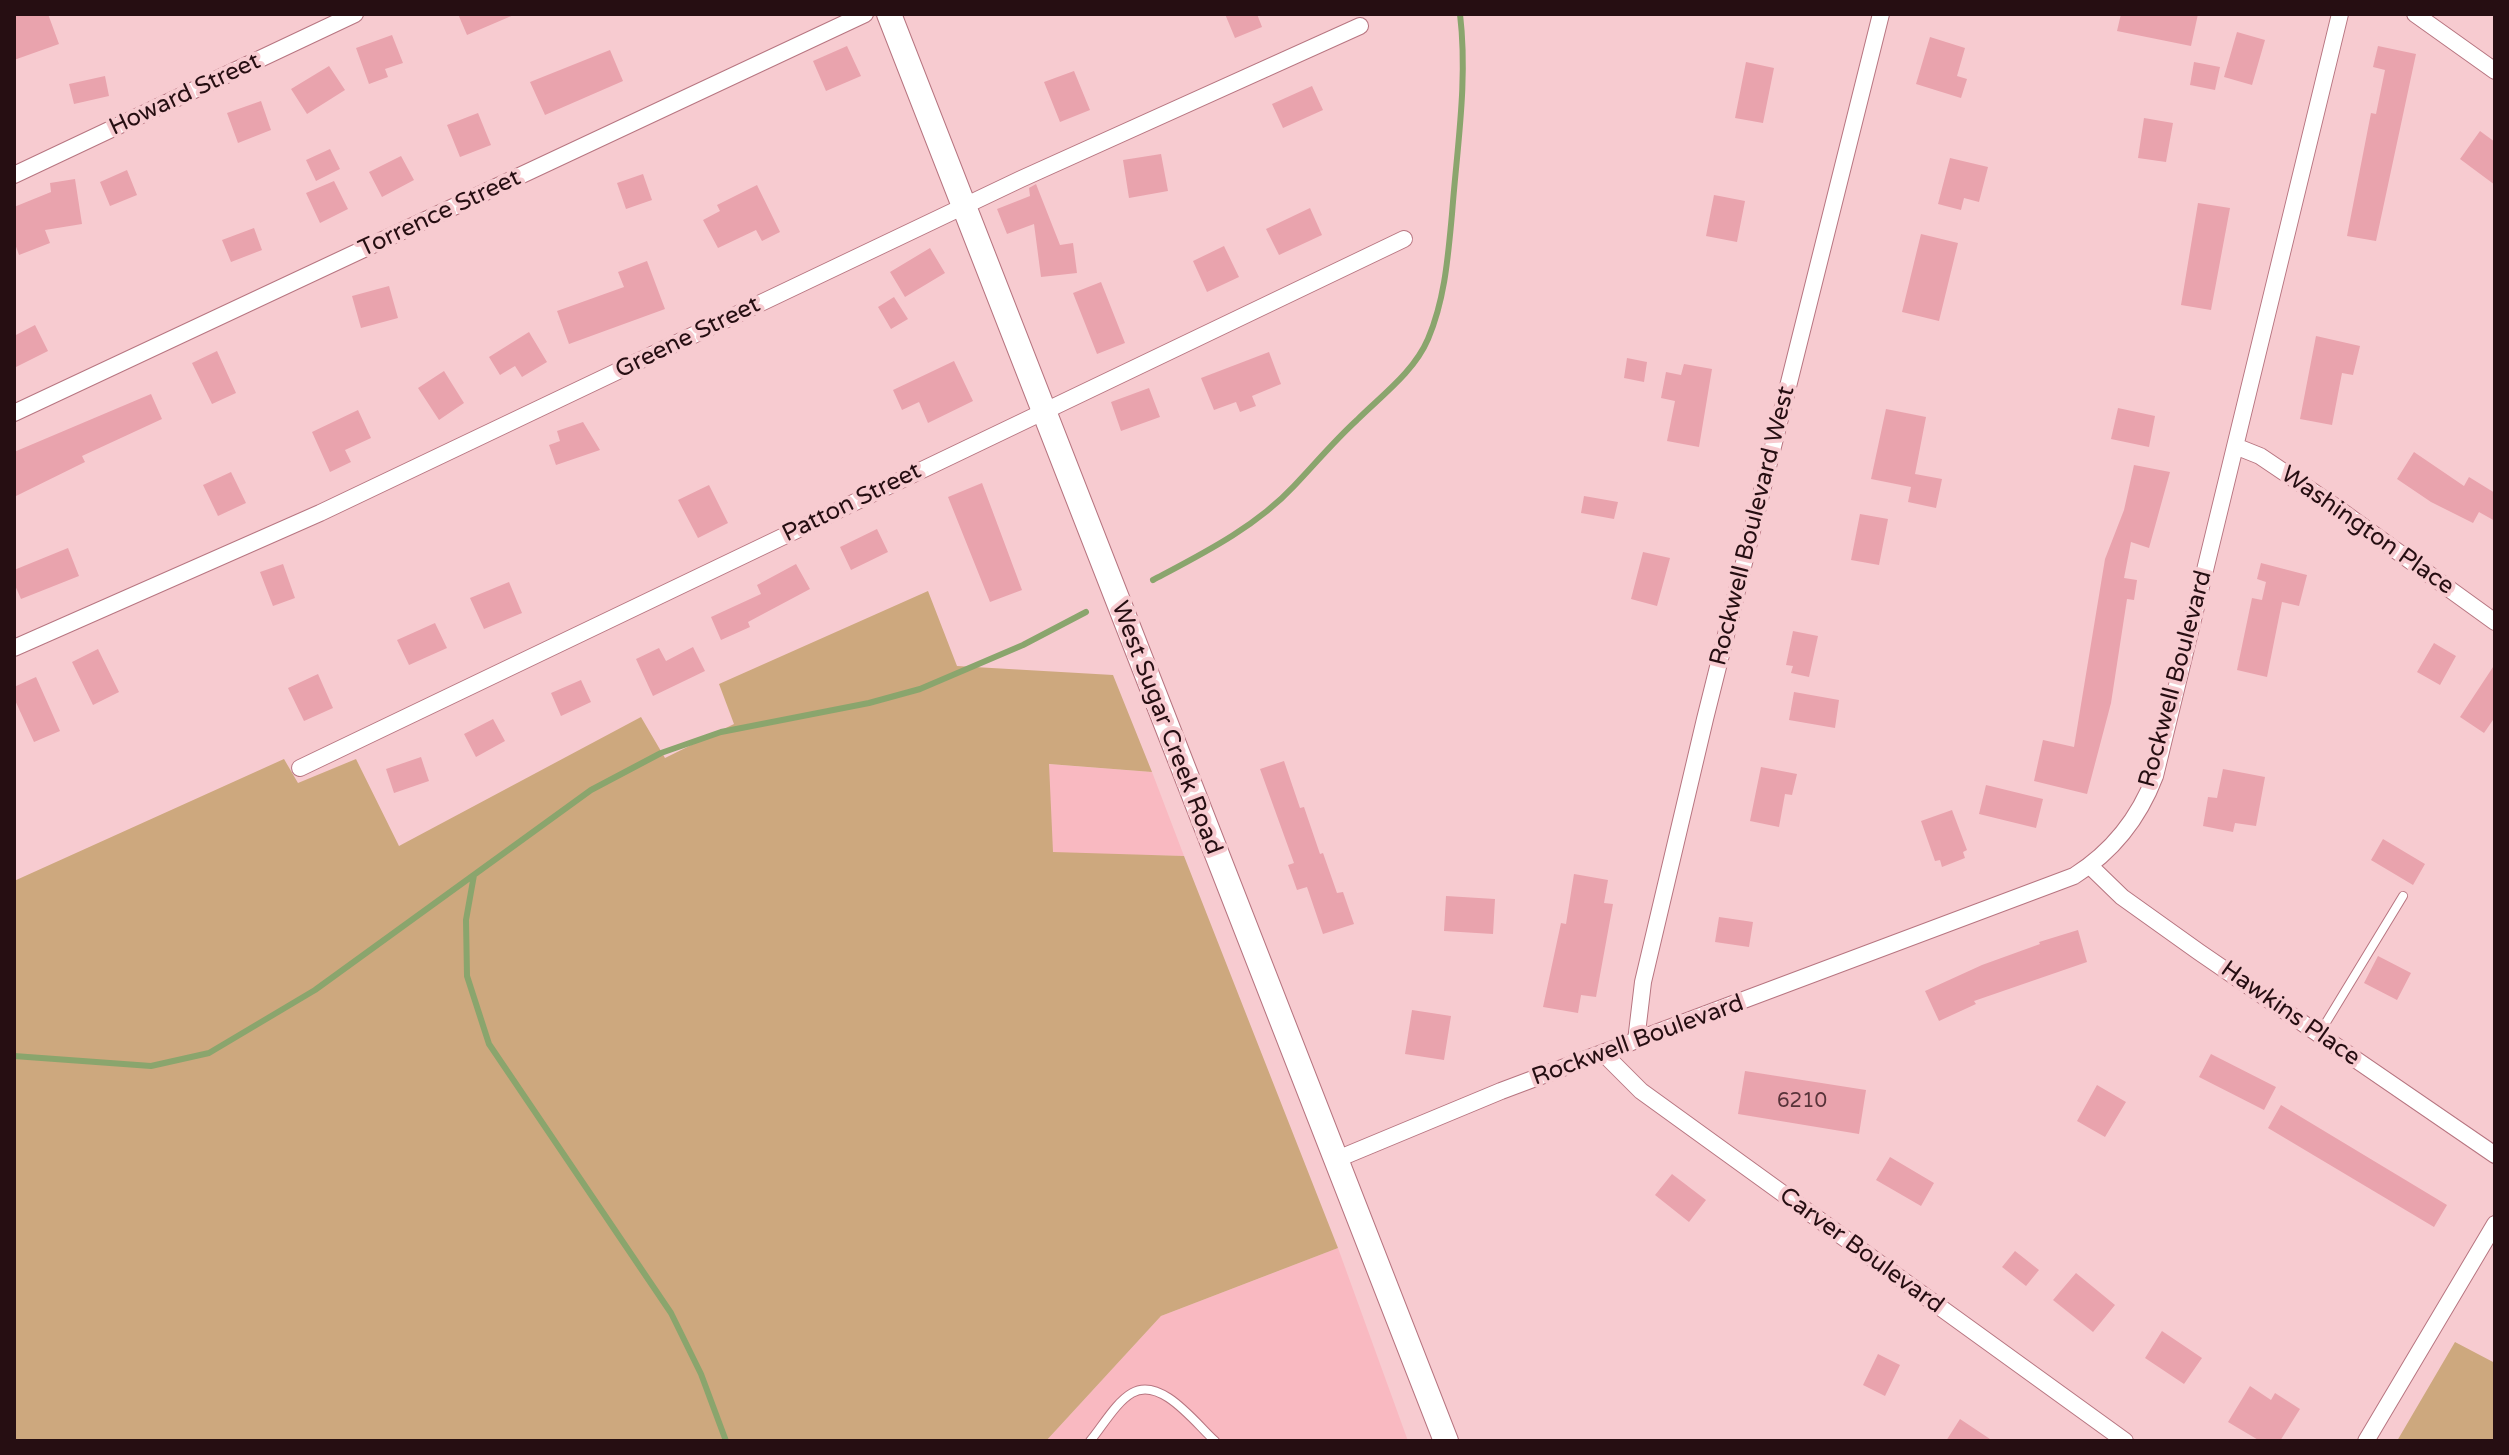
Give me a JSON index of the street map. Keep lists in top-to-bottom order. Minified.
{"streets":{"main road":["West Sugar Creek Road"],"street":["Howard Street","Torrence Street","Greene Street","Patton Street","Rockwell Boulevard West","Washington Place","Rockwell Boulevard","Hawkins Place","Carver Boulevard"]},"crossings":[["Greene Street","West Sugar Creek Road"],["Patton Street","West Sugar Creek Road"],["Rockwell Boulevard West","Rockwell Boulevard"],["Washington Place","Rockwell Boulevard"],["Rockwell Boulevard","West Sugar Creek Road"],["Rockwell Boulevard","Hawkins Place"],["Rockwell Boulevard","Carver Boulevard"]],"house_numbers":["6210"]}
